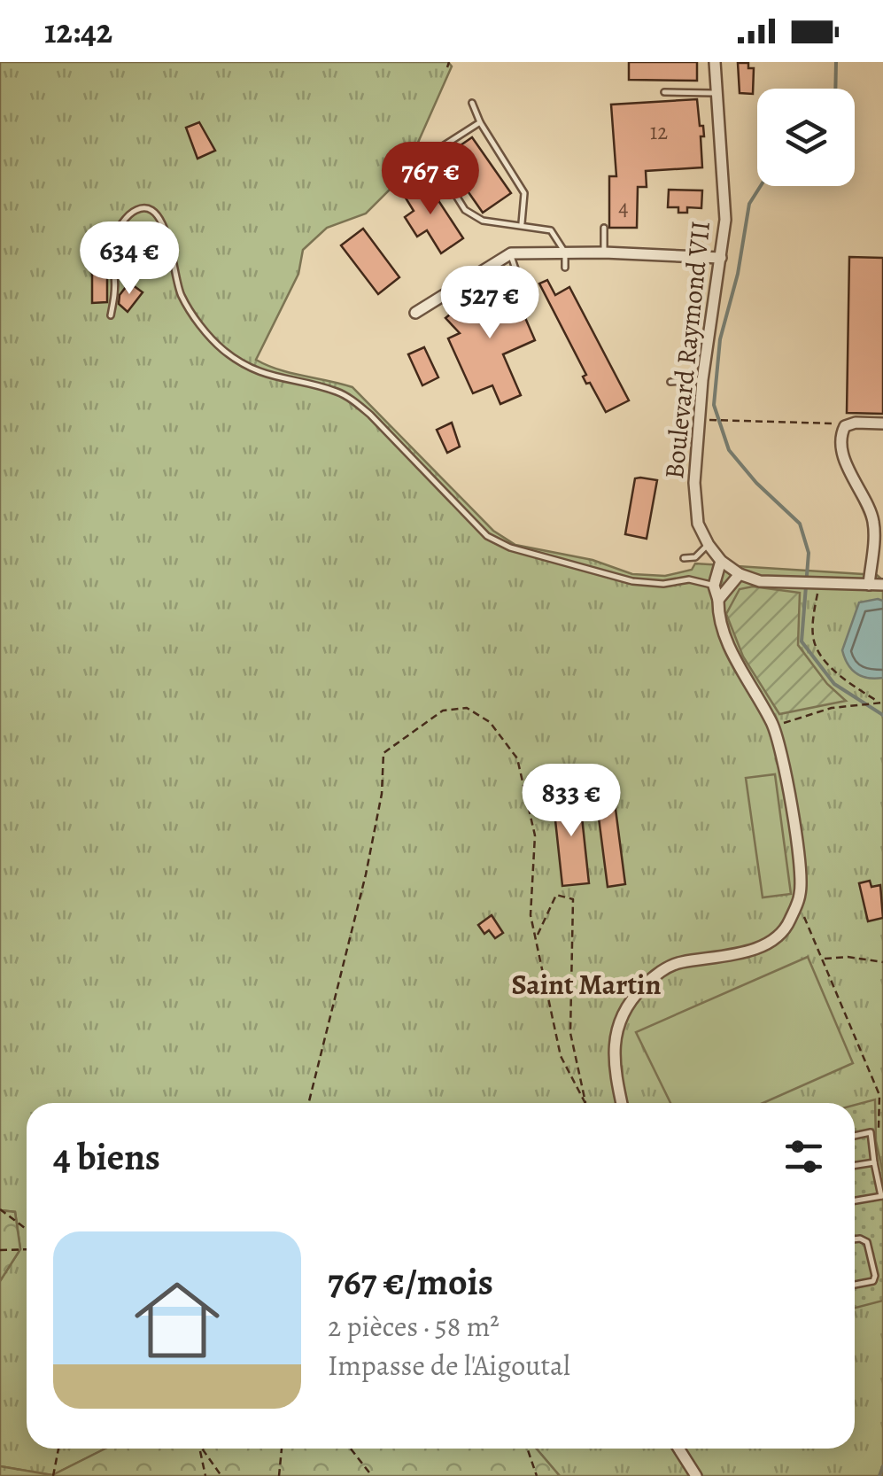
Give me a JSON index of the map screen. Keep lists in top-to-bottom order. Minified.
{"streets":{"street":["Boulevard Raymond VII"]},"districts":["Saint Martin"],"house_numbers":["12","4"],"page":{"status":"12:42","price":["767 €","634 €","527 €","833 €"],"heading":"4 biens","list":[{"name":"767 €/mois","note":"2 pièces · 58 m² · Impasse de l'Aigoutal"}]}}
